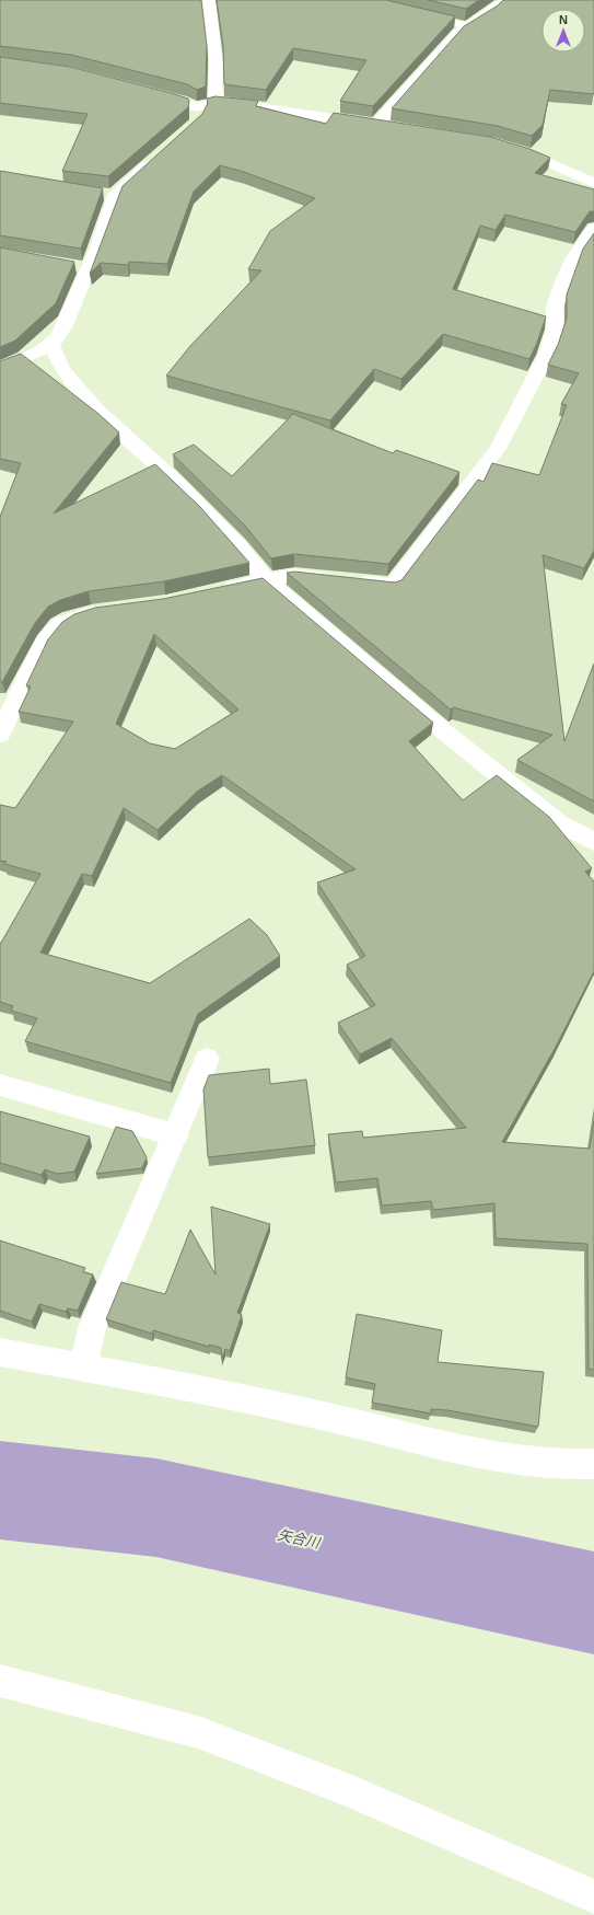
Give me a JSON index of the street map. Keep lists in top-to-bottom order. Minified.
{"water":["矢合川"],"north":"top"}
